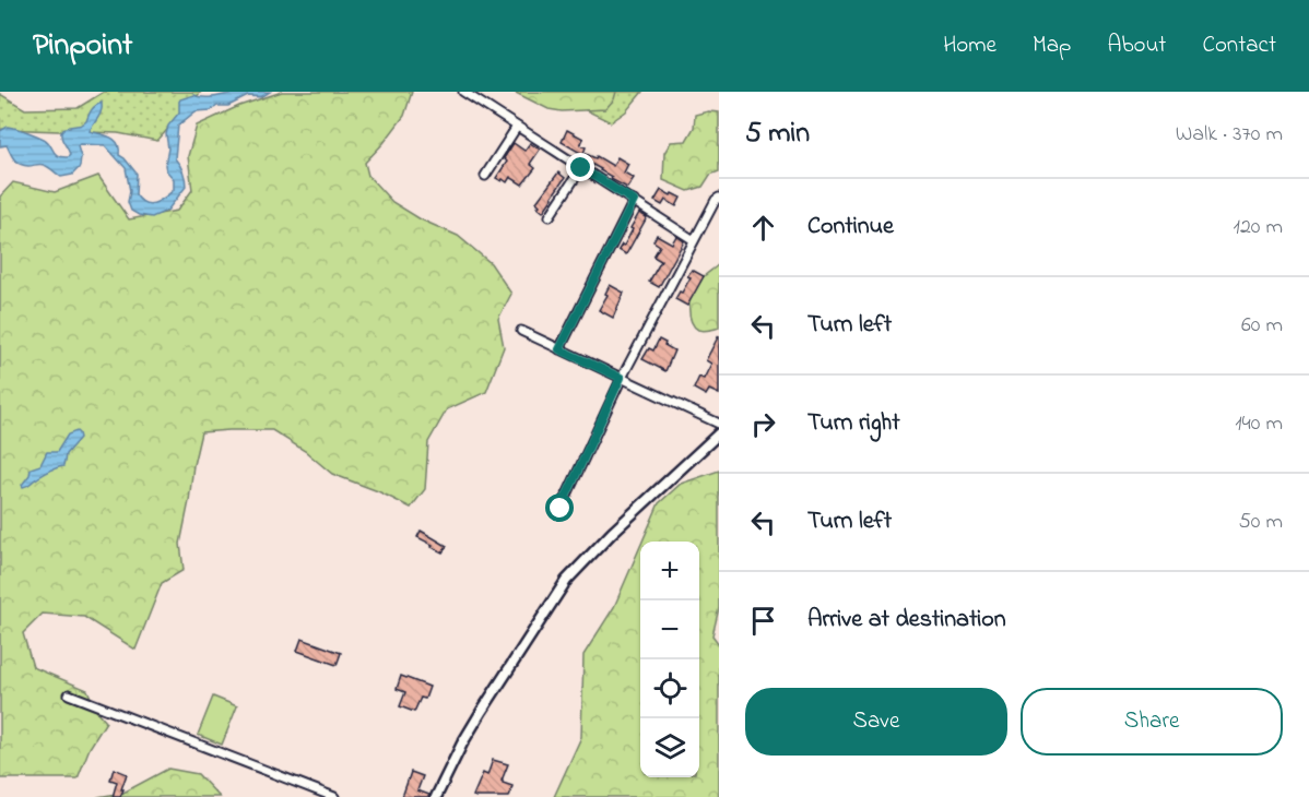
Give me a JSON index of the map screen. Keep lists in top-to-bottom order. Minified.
{"page":{"header":"Pinpoint","nav":["Home","Map","About","Contact"],"heading":["5 min","Walk · 370 m"],"list":[["Continue","120 m"],["Turn left","60 m"],["Turn right","140 m"],["Turn left","50 m"],"Arrive at destination"],"map_buttons":["+","−"],"buttons":["Save","Share"]}}
